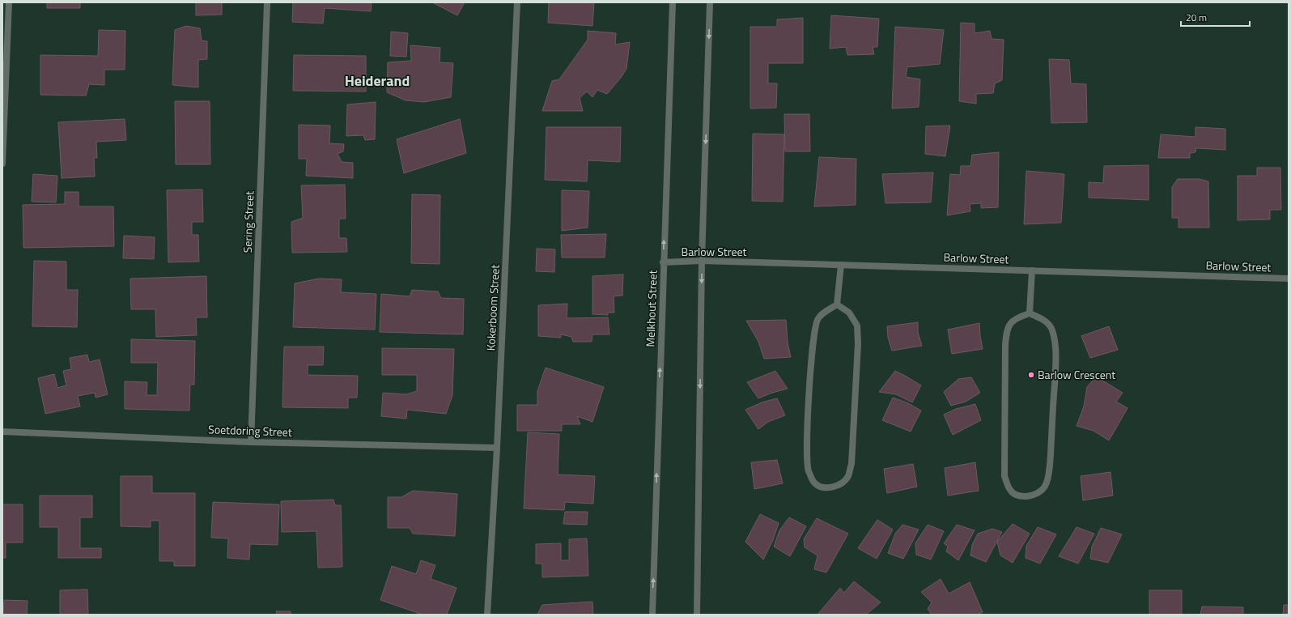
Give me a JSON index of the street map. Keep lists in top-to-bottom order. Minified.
{"streets":{"street":["Sering Street","Barlow Street","Kokerboom Street","Melkhout Street","Soetdoring Street"]},"crossings":[["Sering Street","Soetdoring Street"],["Barlow Street","Melkhout Street"],["Kokerboom Street","Soetdoring Street"]],"districts":["Heiderand"],"places":["Barlow Crescent"],"scale_bar":"20 m"}
